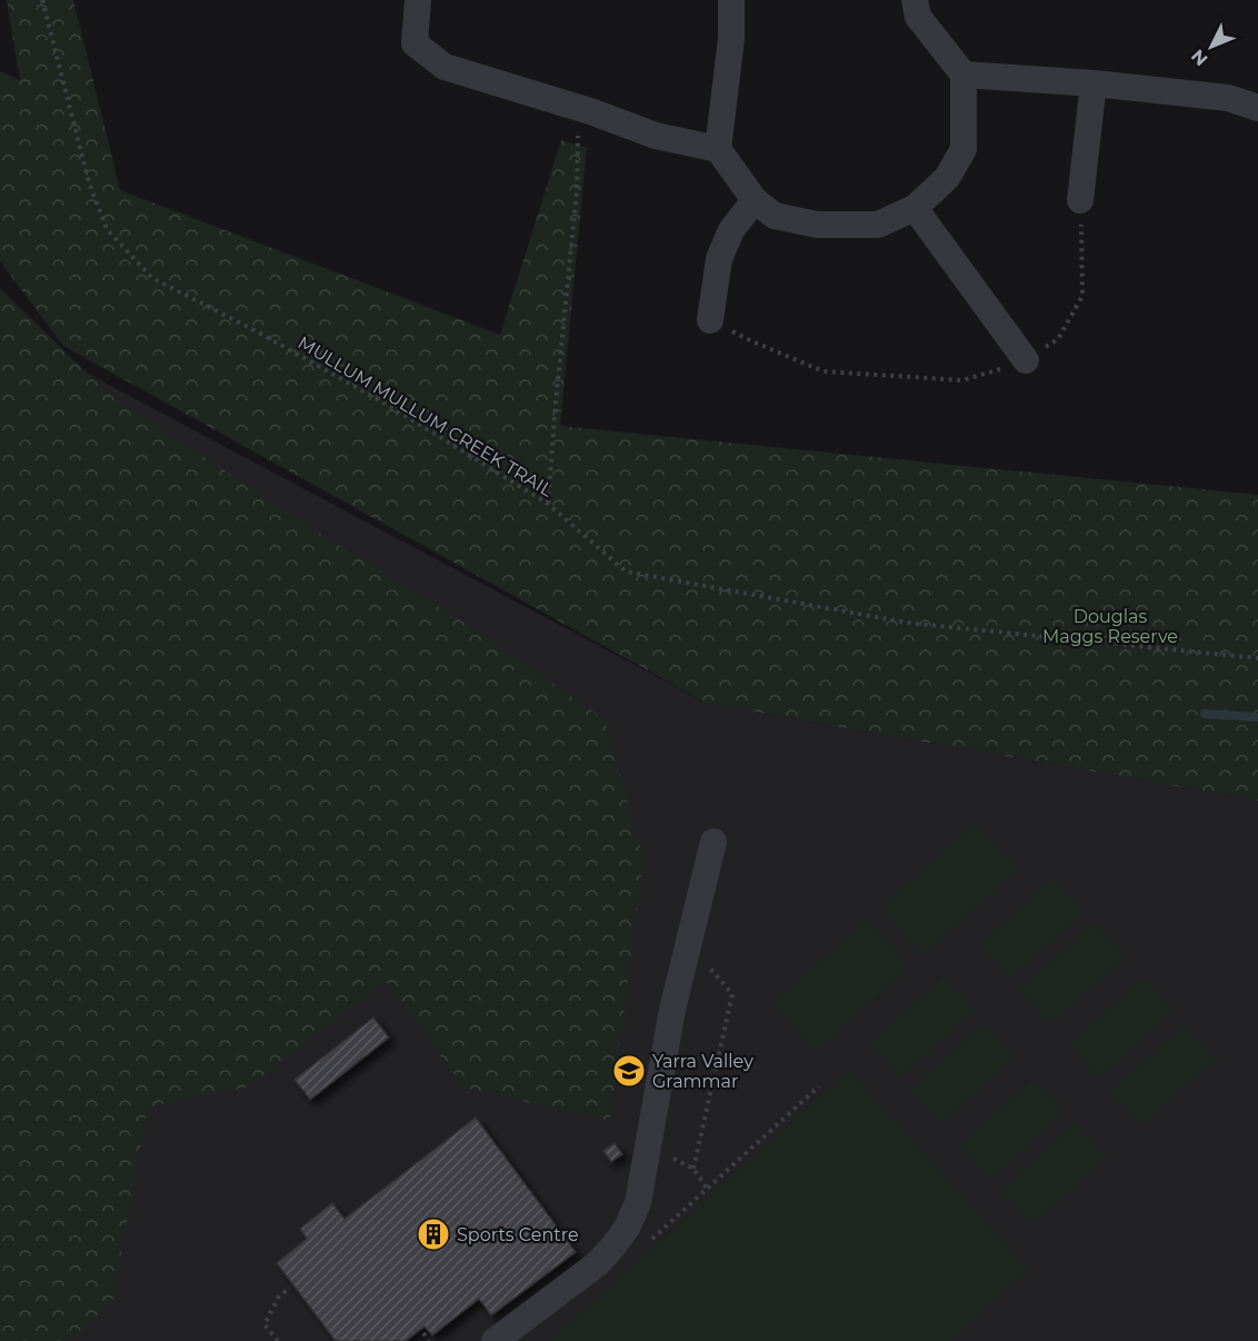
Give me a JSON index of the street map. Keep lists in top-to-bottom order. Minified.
{"streets":{"path":["MULLUM MULLUM CREEK TRAIL"]},"parks":["Douglas Maggs Reserve"],"places":{"school or university":["Yarra Valley Grammar"],"building":["Sports Centre"]},"north":"bottom left"}
